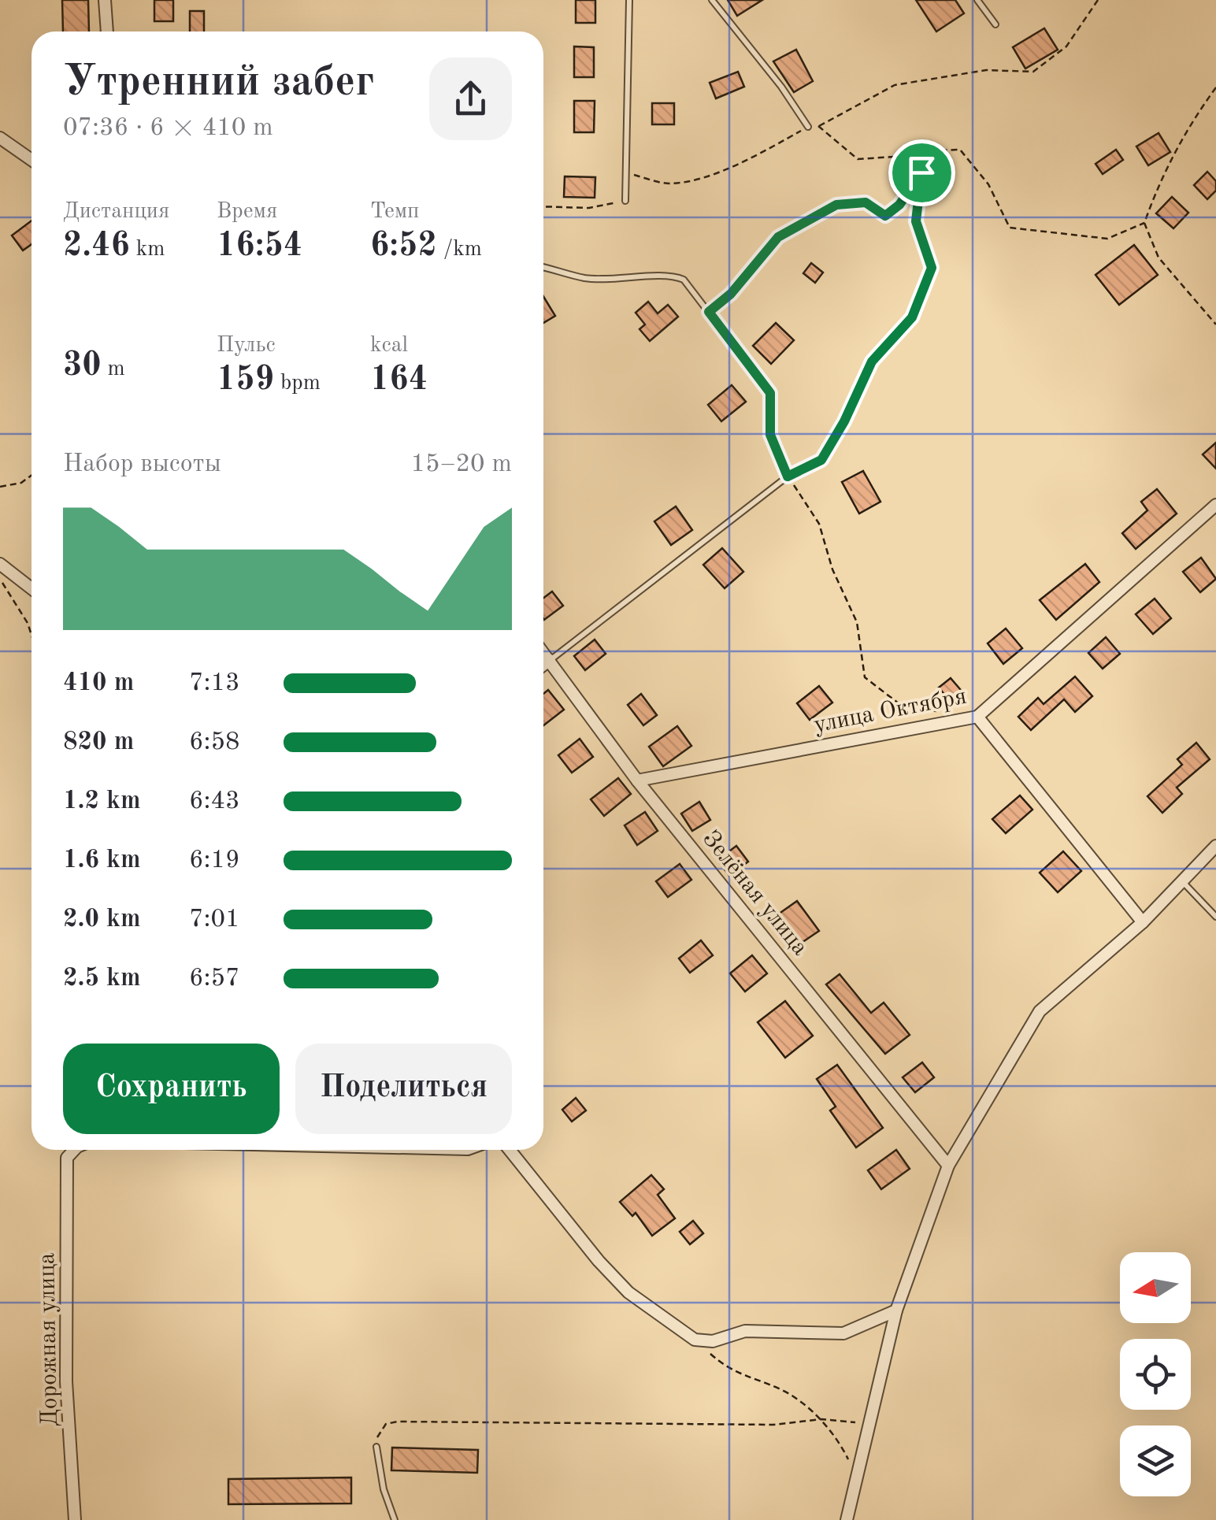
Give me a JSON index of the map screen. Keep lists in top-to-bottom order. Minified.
{"streets":{"street":["улица Октября","Зелёная улица","Дорожная улица"]},"crossings":[["улица Октября","Зелёная улица"]],"north":"left","page":{"heading":["Утренний забег","07:36 · 6 × 410 m"],"stats":[["Дистанция","2.46 km"],["Время","16:54"],["Темп","6:52 /km"],["30 m"],["Пульс","159 bpm"],["kcal","164"]],"chart":["Набор высоты","15–20 m"],"list":[{"name":"410 m","note":"7:13"},{"name":"820 m","note":"6:58"},{"name":"1.2 km","note":"6:43"},{"name":"1.6 km","note":"6:19"},{"name":"2.0 km","note":"7:01"},{"name":"2.5 km","note":"6:57"}],"buttons":["Сохранить","Поделиться"]}}
